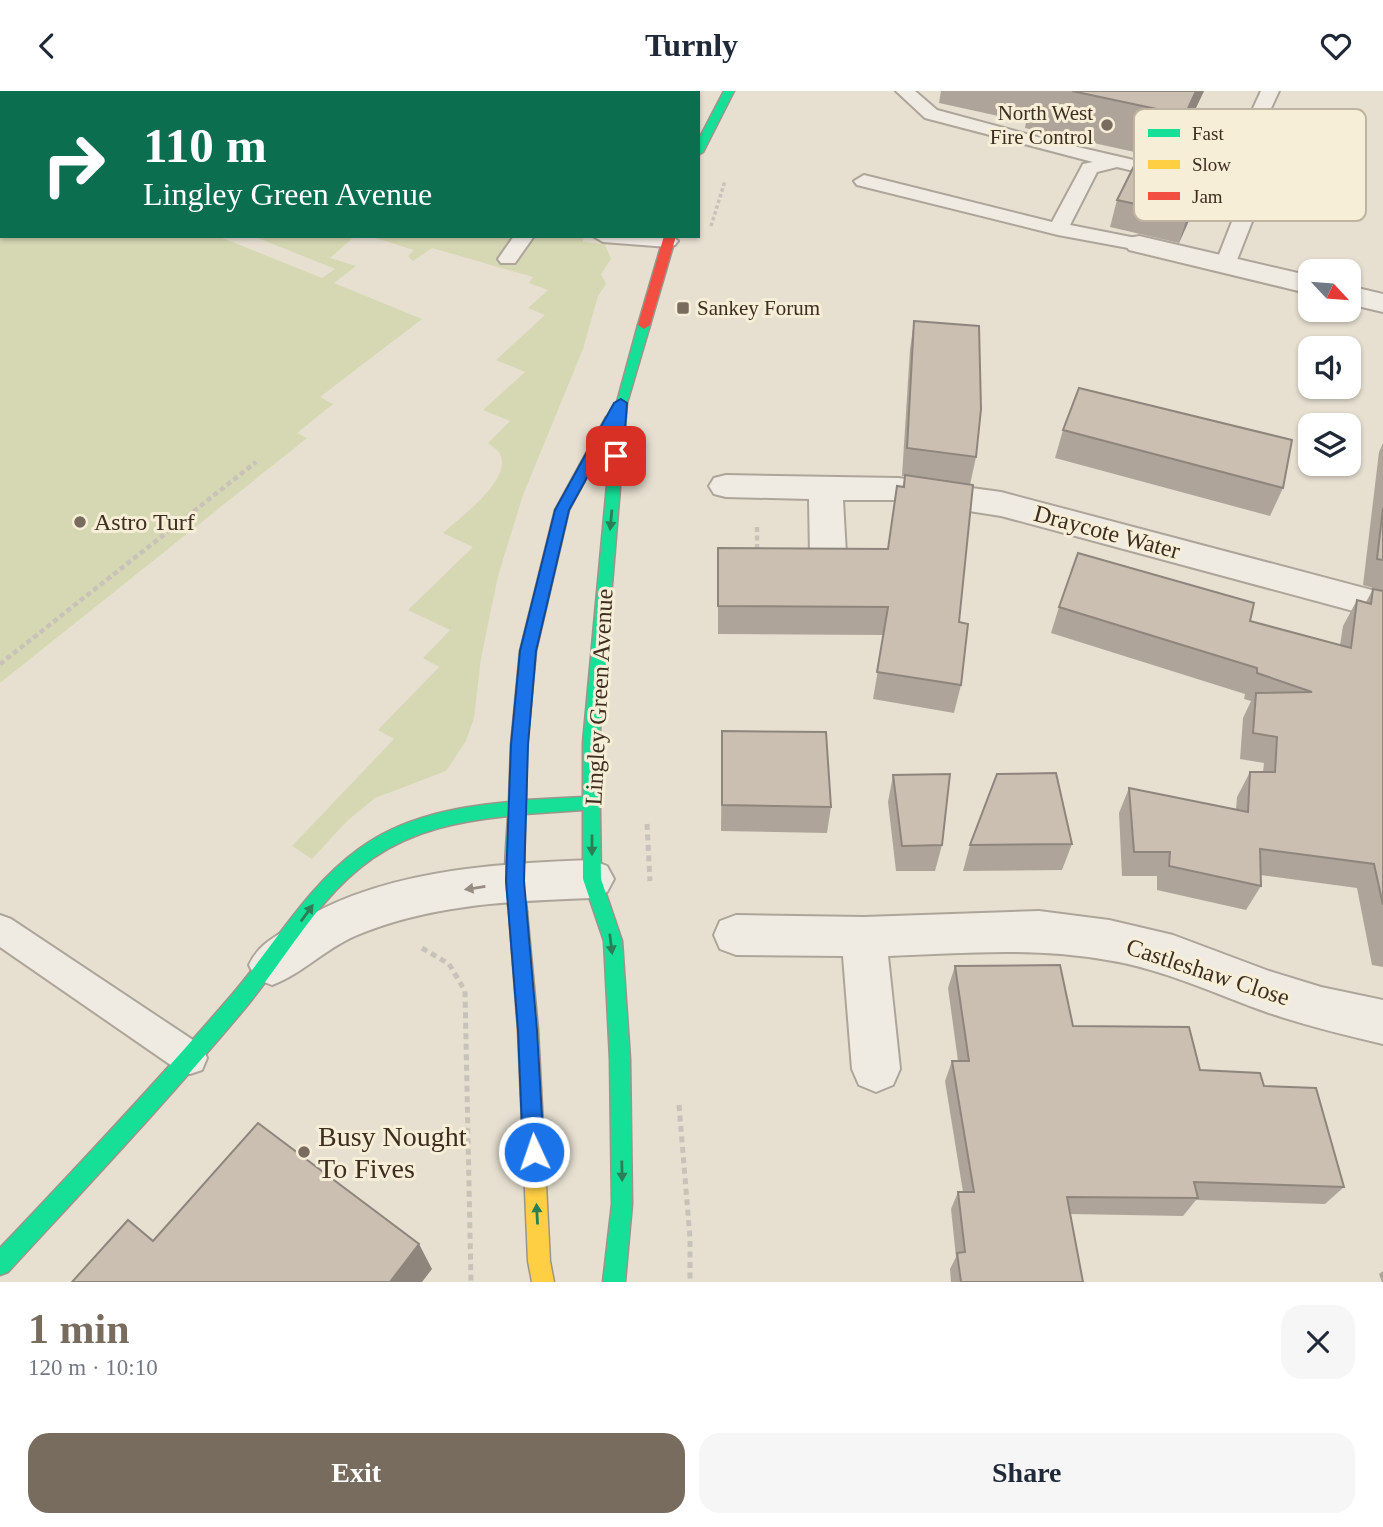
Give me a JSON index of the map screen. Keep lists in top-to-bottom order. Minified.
{"streets":{"main road":["Lingley Green Avenue"],"street":["Draycote Water","Castleshaw Close"]},"places":{"other":["North West Fire Control","Astro Turf","Busy Nought To Fives"],"transit":["Sankey Forum"]},"legend":["Fast","Slow","Jam"],"north":"bottom right","page":{"header":"Turnly","turn":["110 m","Lingley Green Avenue"],"heading":["1 min","120 m · 10:10"],"buttons":["Exit","Share"]}}
